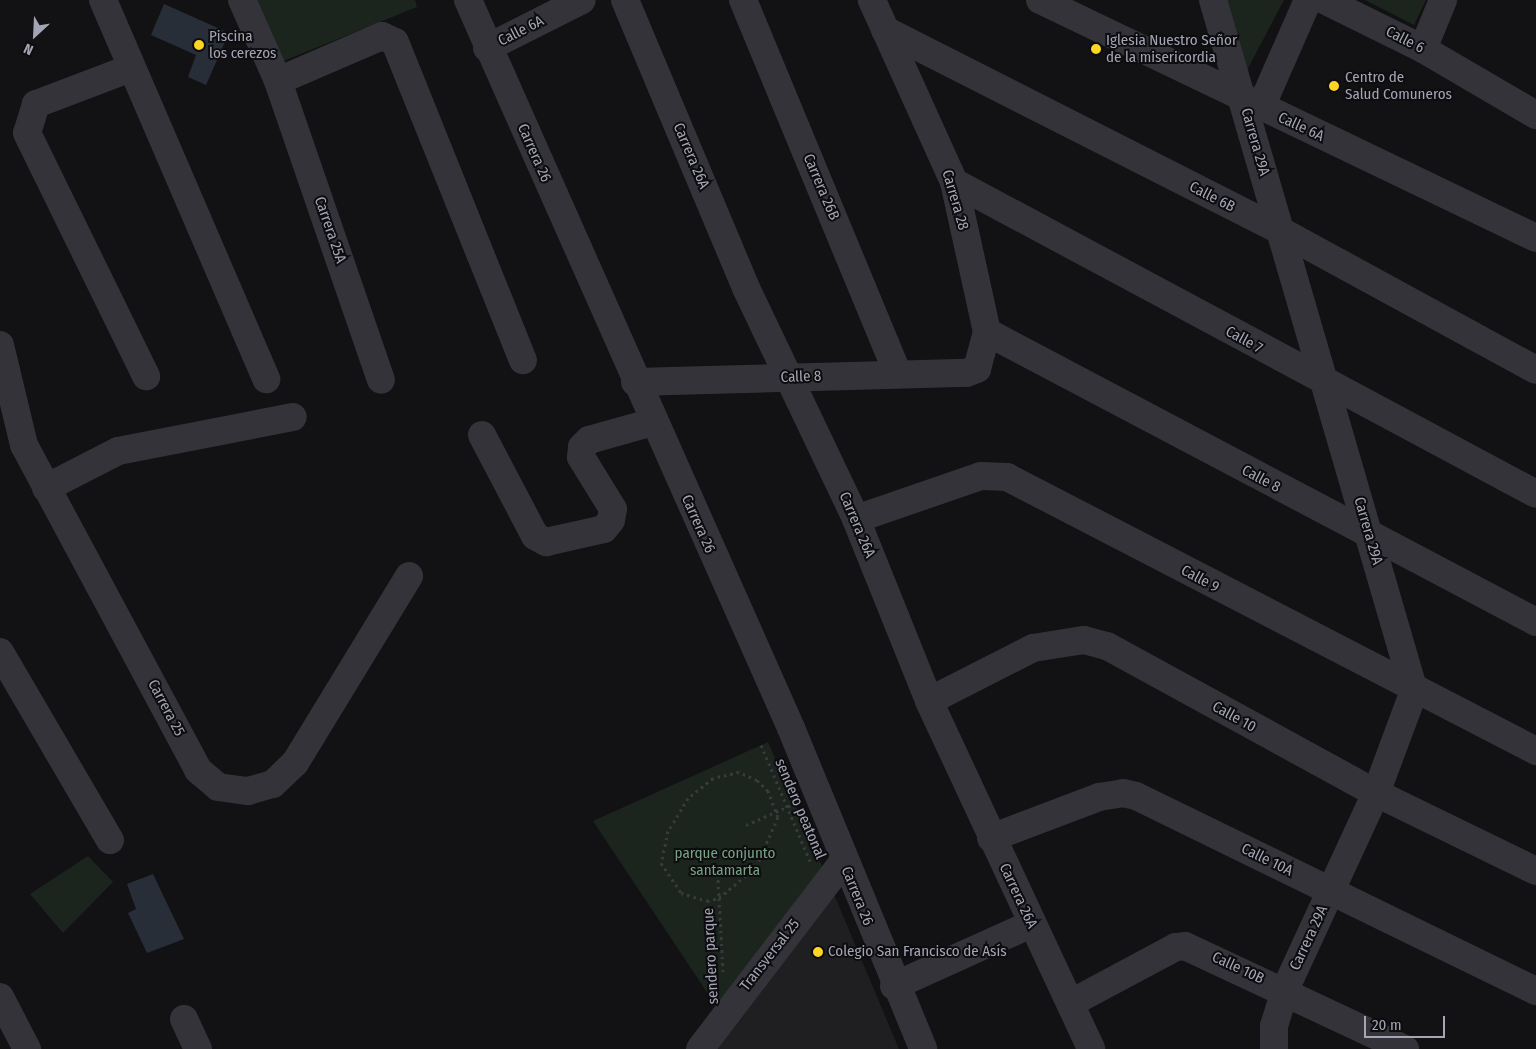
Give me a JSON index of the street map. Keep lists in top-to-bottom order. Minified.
{"streets":{"street":["Calle 6A","Calle 6","Carrera 29A","Carrera 26","Carrera 26A","Carrera 26B","Calle 6B","Carrera 28","Carrera 25A","Calle 7","Calle 8","Calle 9","Carrera 25","Calle 10","Calle 10A","Transversal 25","Calle 10B"],"path":["sendero peatonal","sendero parque"]},"crossings":[["Calle 6A","Carrera 29A"],["Calle 6A","Carrera 26"],["Carrera 29A","Calle 6B"],["Carrera 29A","Calle 7"],["Carrera 29A","Calle 8"],["Carrera 29A","Calle 9"],["Carrera 29A","Calle 10"],["Carrera 29A","Calle 10A"],["Carrera 29A","Calle 10B"],["Carrera 26","Calle 8"],["Carrera 26","Transversal 25"],["Carrera 26A","Calle 8"],["Carrera 26A","Calle 9"],["Carrera 26A","Calle 10"],["Carrera 26A","Calle 10A"],["Carrera 26A","Calle 10B"],["Carrera 26B","Calle 8"],["Calle 6B","Carrera 28"],["Carrera 28","Calle 7"],["Carrera 28","Calle 8"],["Transversal 25","sendero parque"]],"parks":["parque conjunto santamarta"],"places":["Piscina los cerezos","Iglesia Nuestro Señor de la misericordia","Centro de Salud Comuneros","Colegio San Francisco de Asís"],"scale_bar":"20 m","north":"bottom left"}
